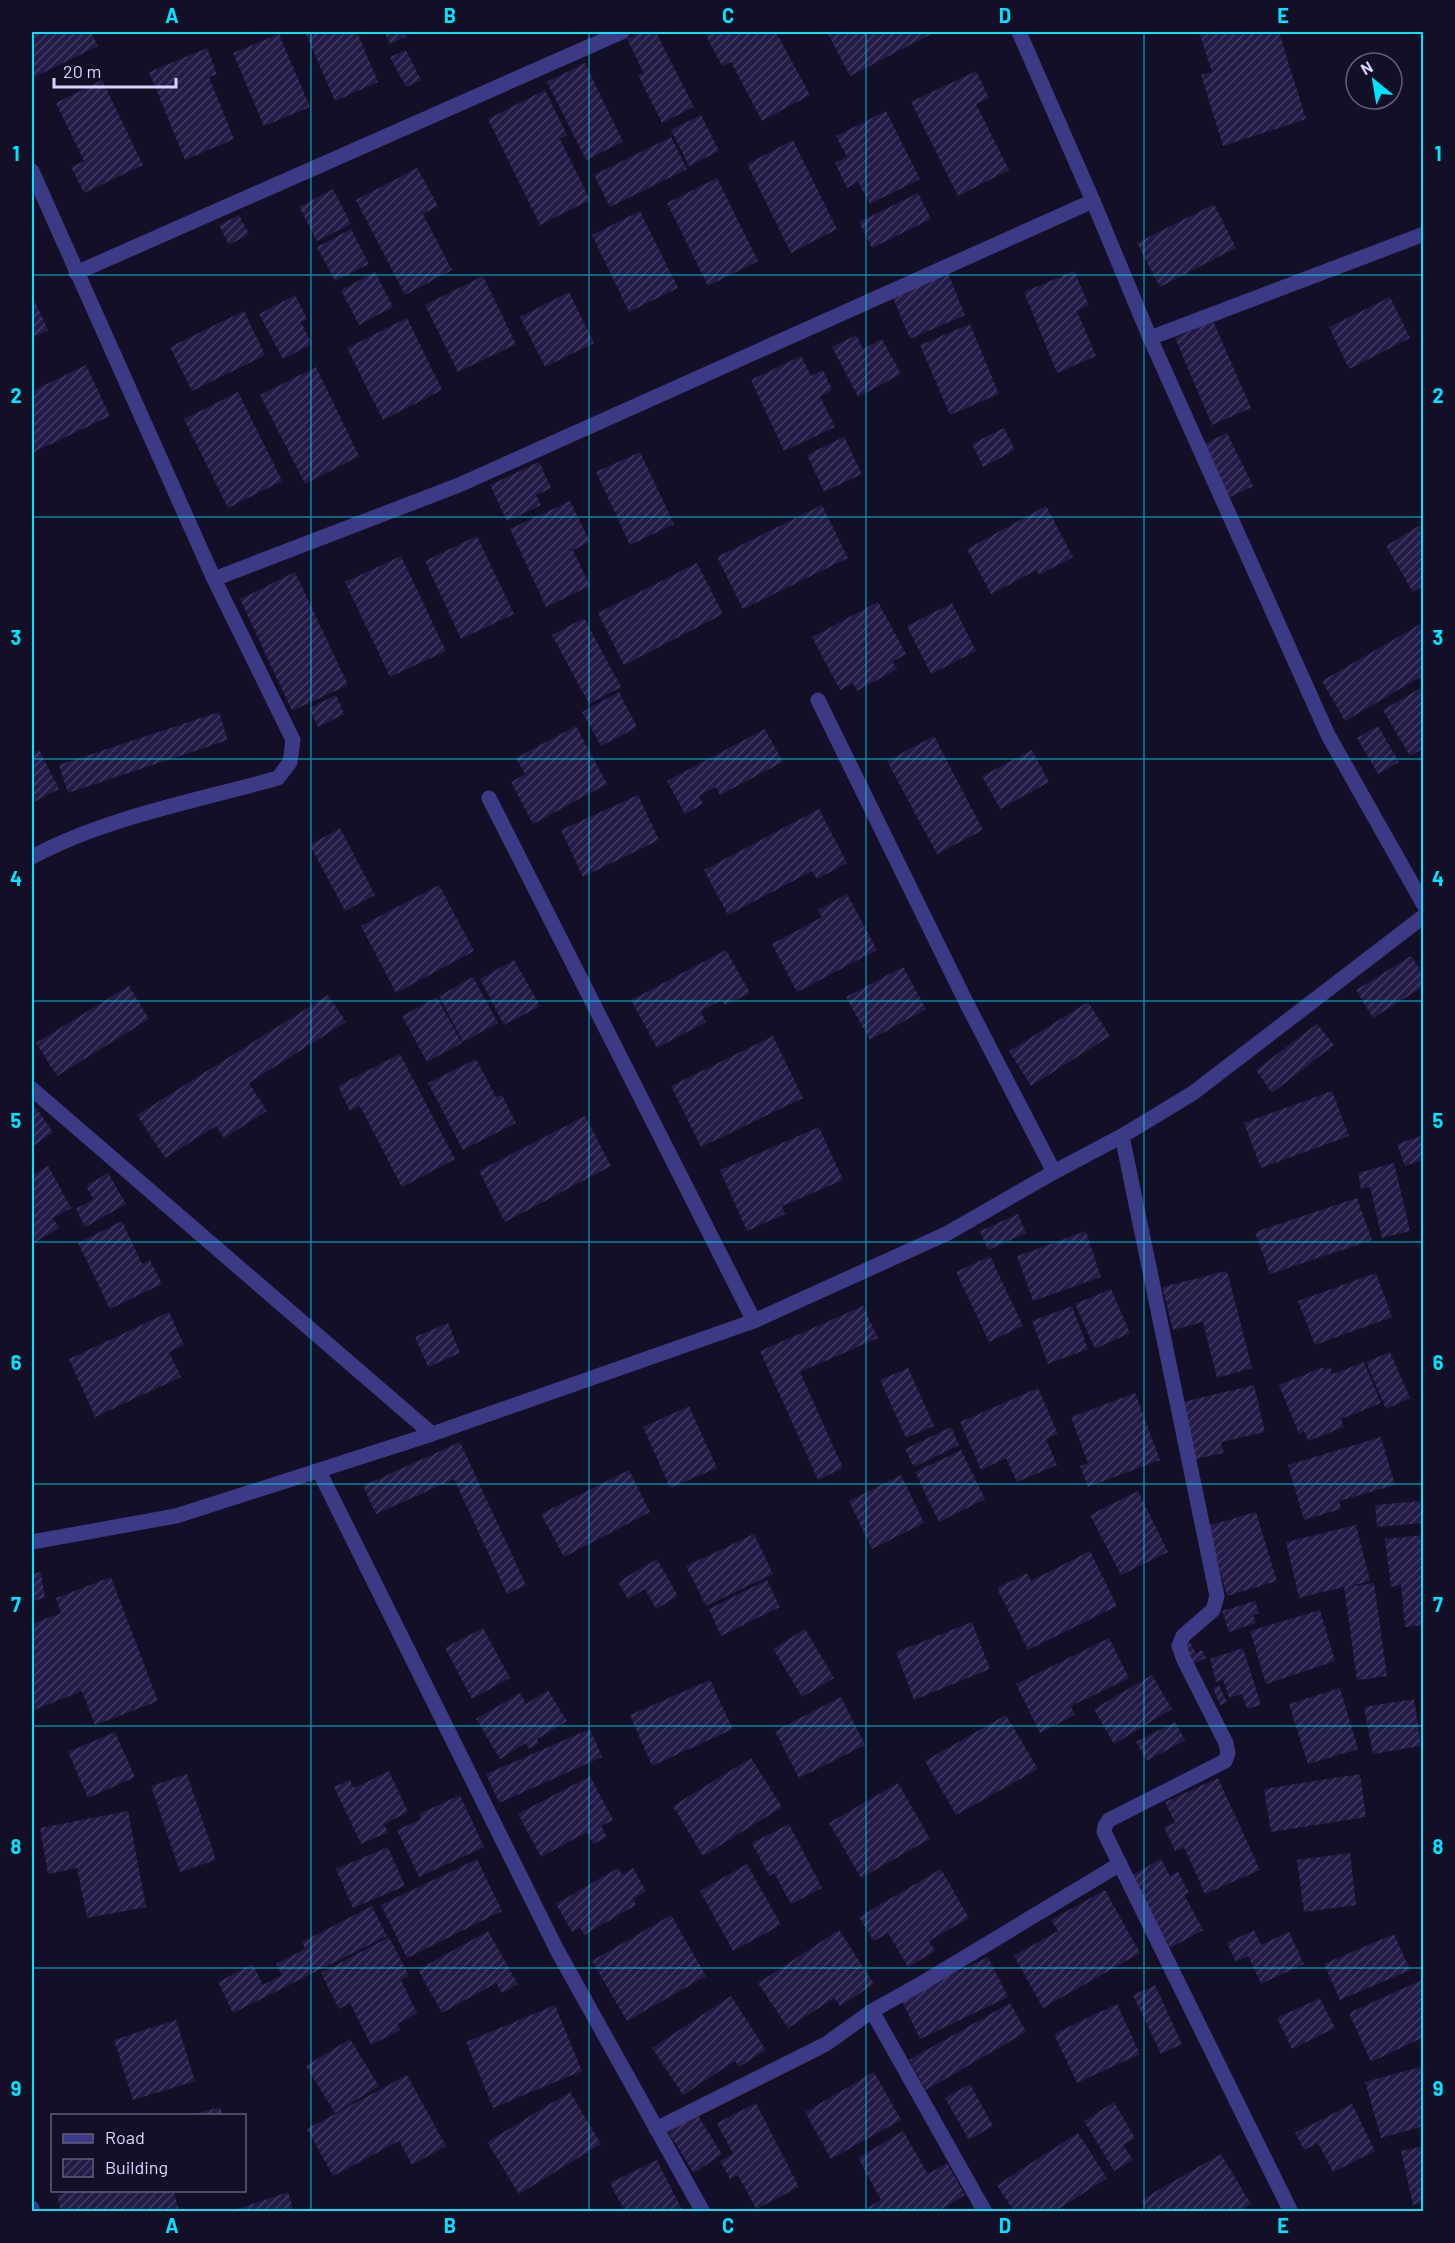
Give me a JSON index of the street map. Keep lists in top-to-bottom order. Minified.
{"legend":["Road","Building"],"scale_bar":"20 m","north":"top left","grid":{"columns":["A","B","C","D","E"],"rows":["1","2","3","4","5","6","7","8","9"]}}
